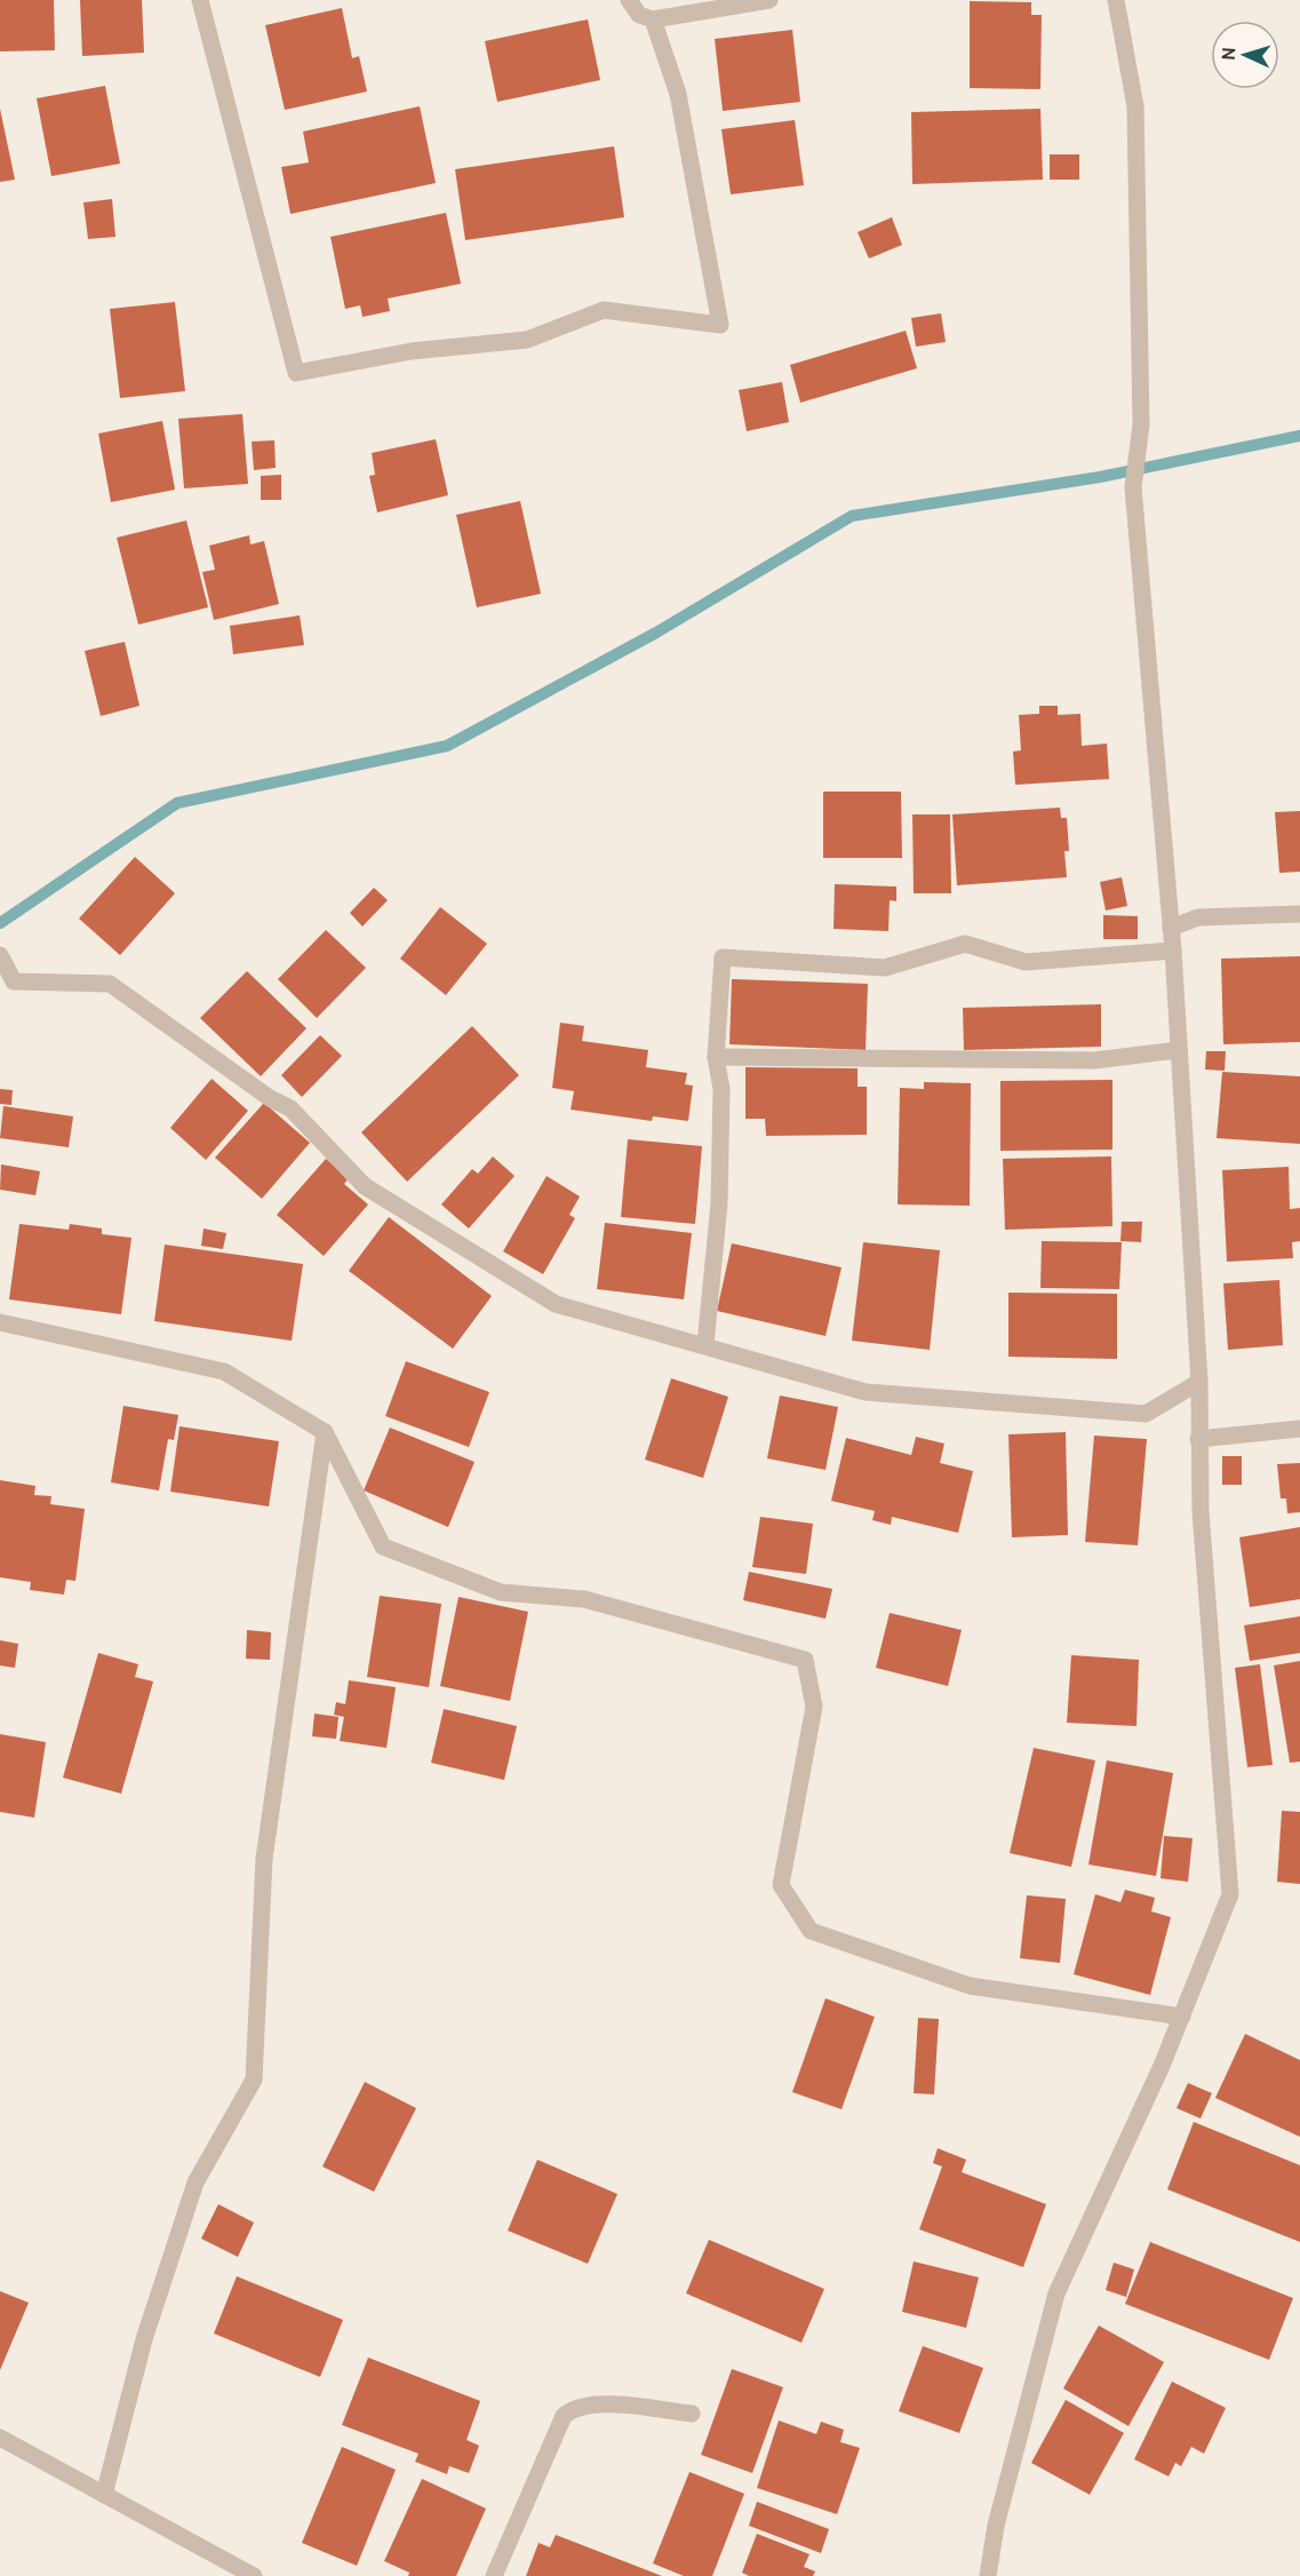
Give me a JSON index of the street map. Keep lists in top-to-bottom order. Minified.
{"north":"left"}
